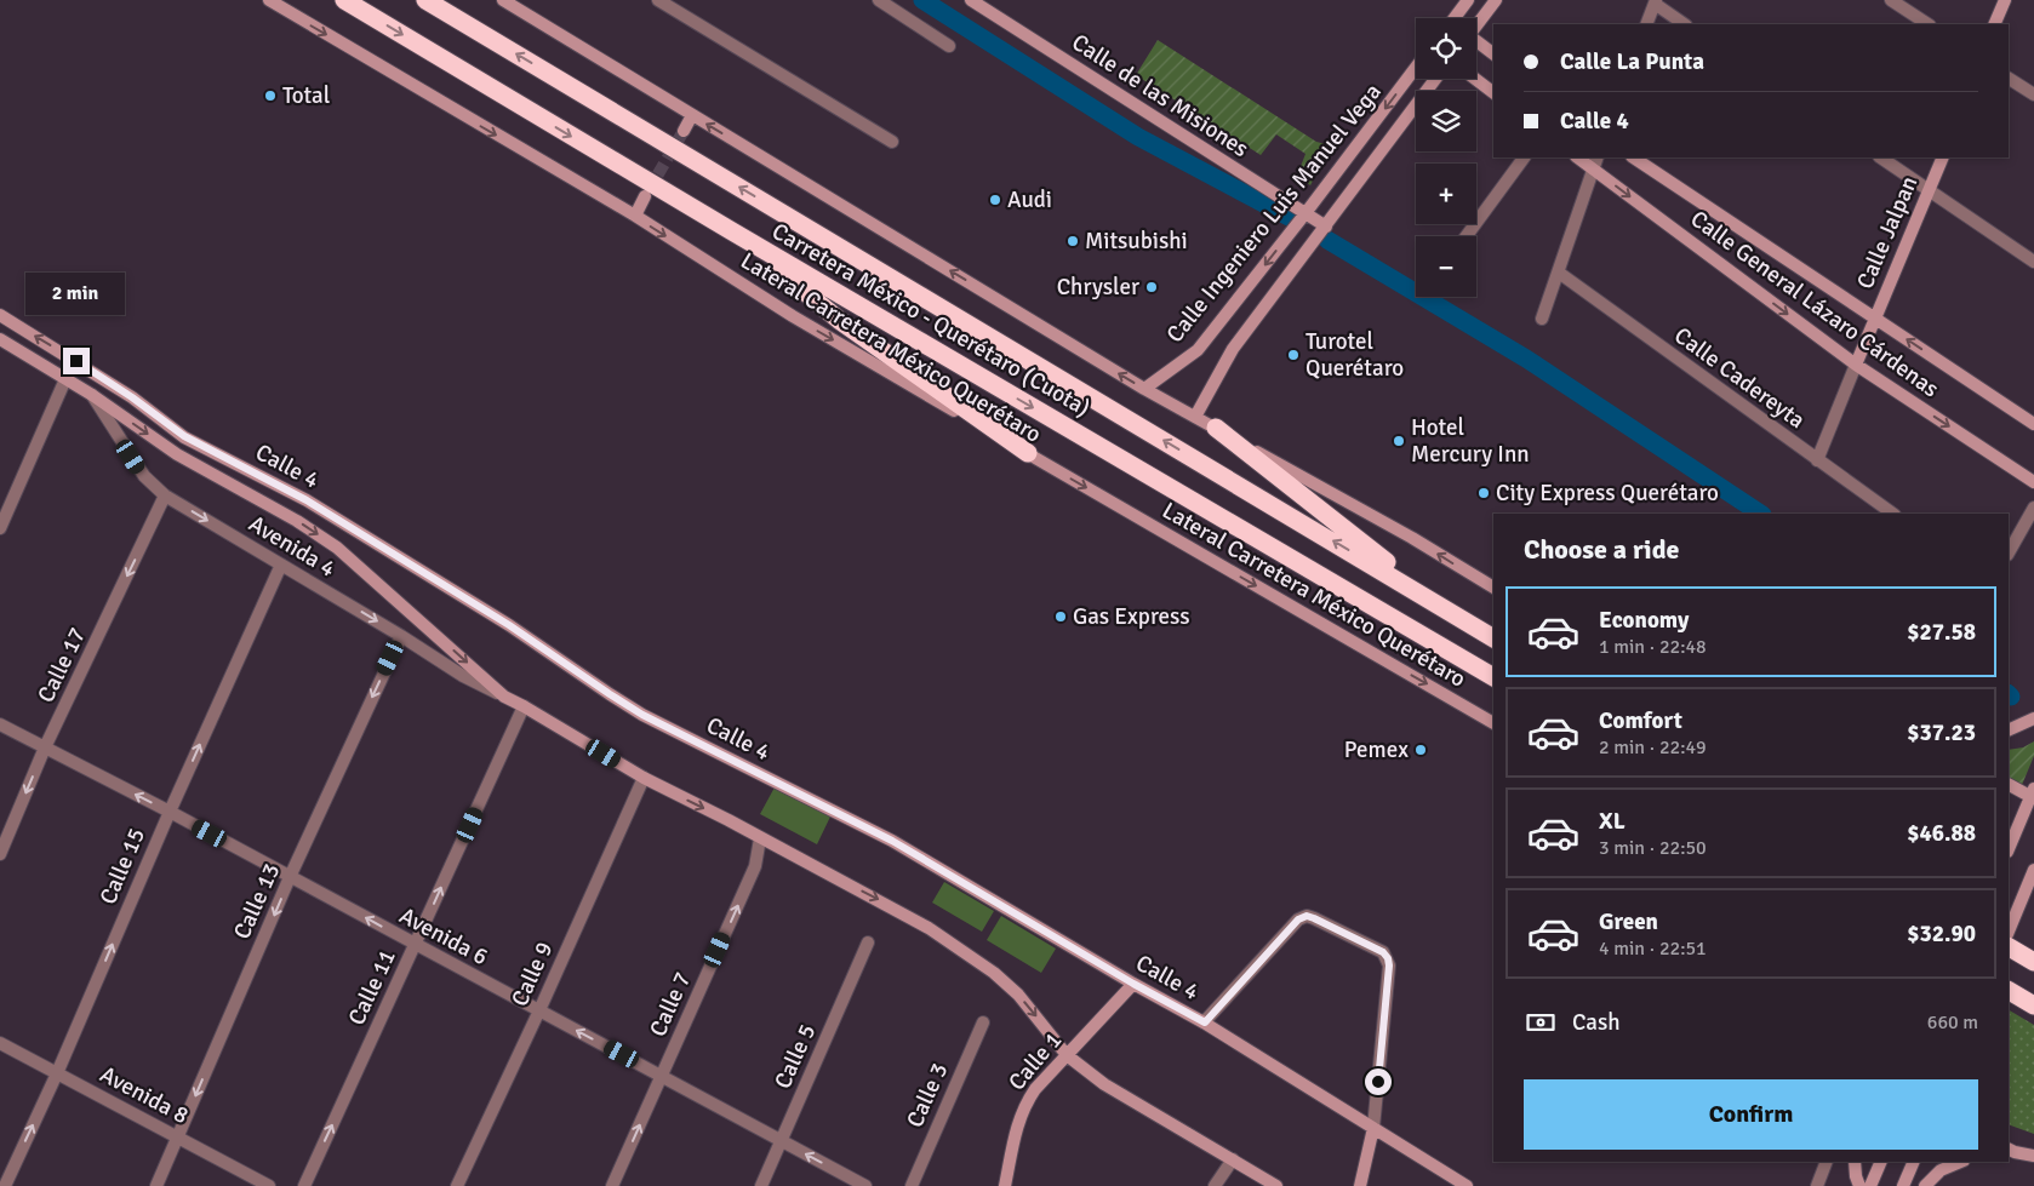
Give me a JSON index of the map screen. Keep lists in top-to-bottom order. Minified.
{"streets":{"highway":["Carretera México - Querétaro (Cuota)"],"main road":["Calle de las Misiones","Calle Ingeniero Luis Manuel Vega","Calle Jalpan","Calle General Lázaro Cárdenas","Lateral Carretera México Querétaro","Calle 4","Calle 1"],"street":["Calle Cadereyta","Avenida 4","Calle 17","Calle 15","Calle 13","Avenida 6","Calle 9","Calle 11","Calle 7","Calle 5","Avenida 8","Calle 3"]},"crossings":[["Calle de las Misiones","Calle Ingeniero Luis Manuel Vega"],["Calle Jalpan","Calle General Lázaro Cárdenas"],["Calle Jalpan","Calle Cadereyta"],["Calle 4","Avenida 4"],["Calle 4","Calle 9"],["Calle 4","Calle 11"],["Calle 4","Calle 7"],["Calle 4","Calle 1"],["Avenida 4","Calle 17"],["Avenida 4","Calle 15"],["Avenida 4","Calle 13"],["Calle 17","Avenida 6"],["Calle 15","Avenida 6"],["Calle 15","Avenida 8"],["Calle 13","Avenida 6"],["Calle 13","Avenida 8"],["Avenida 6","Calle 9"],["Avenida 6","Calle 11"],["Avenida 6","Calle 7"],["Avenida 6","Calle 5"]],"one_way":["Lateral Carretera México Querétaro","Avenida 4","Calle 17","Calle 15","Calle 13","Avenida 6","Calle 11","Calle 7"],"places":["Total","Audi","Mitsubishi","Chrysler","Turotel Querétaro","Hotel Mercury Inn","City Express Querétaro","Gas Express","Pemex"],"page":{"map_buttons":["+","−"],"banner":["Calle La Punta","Calle 4"],"bubble":"2 min","heading":"Choose a ride","list":[{"name":"Economy","note":"1 min · 22:48","value":"$27.58"},{"name":"Comfort","note":"2 min · 22:49","value":"$37.23"},{"name":"XL","note":"3 min · 22:50","value":"$46.88"},{"name":"Green","note":"4 min · 22:51","value":"$32.90"}],"pay":["Cash","660 m"],"buttons":"Confirm"}}
